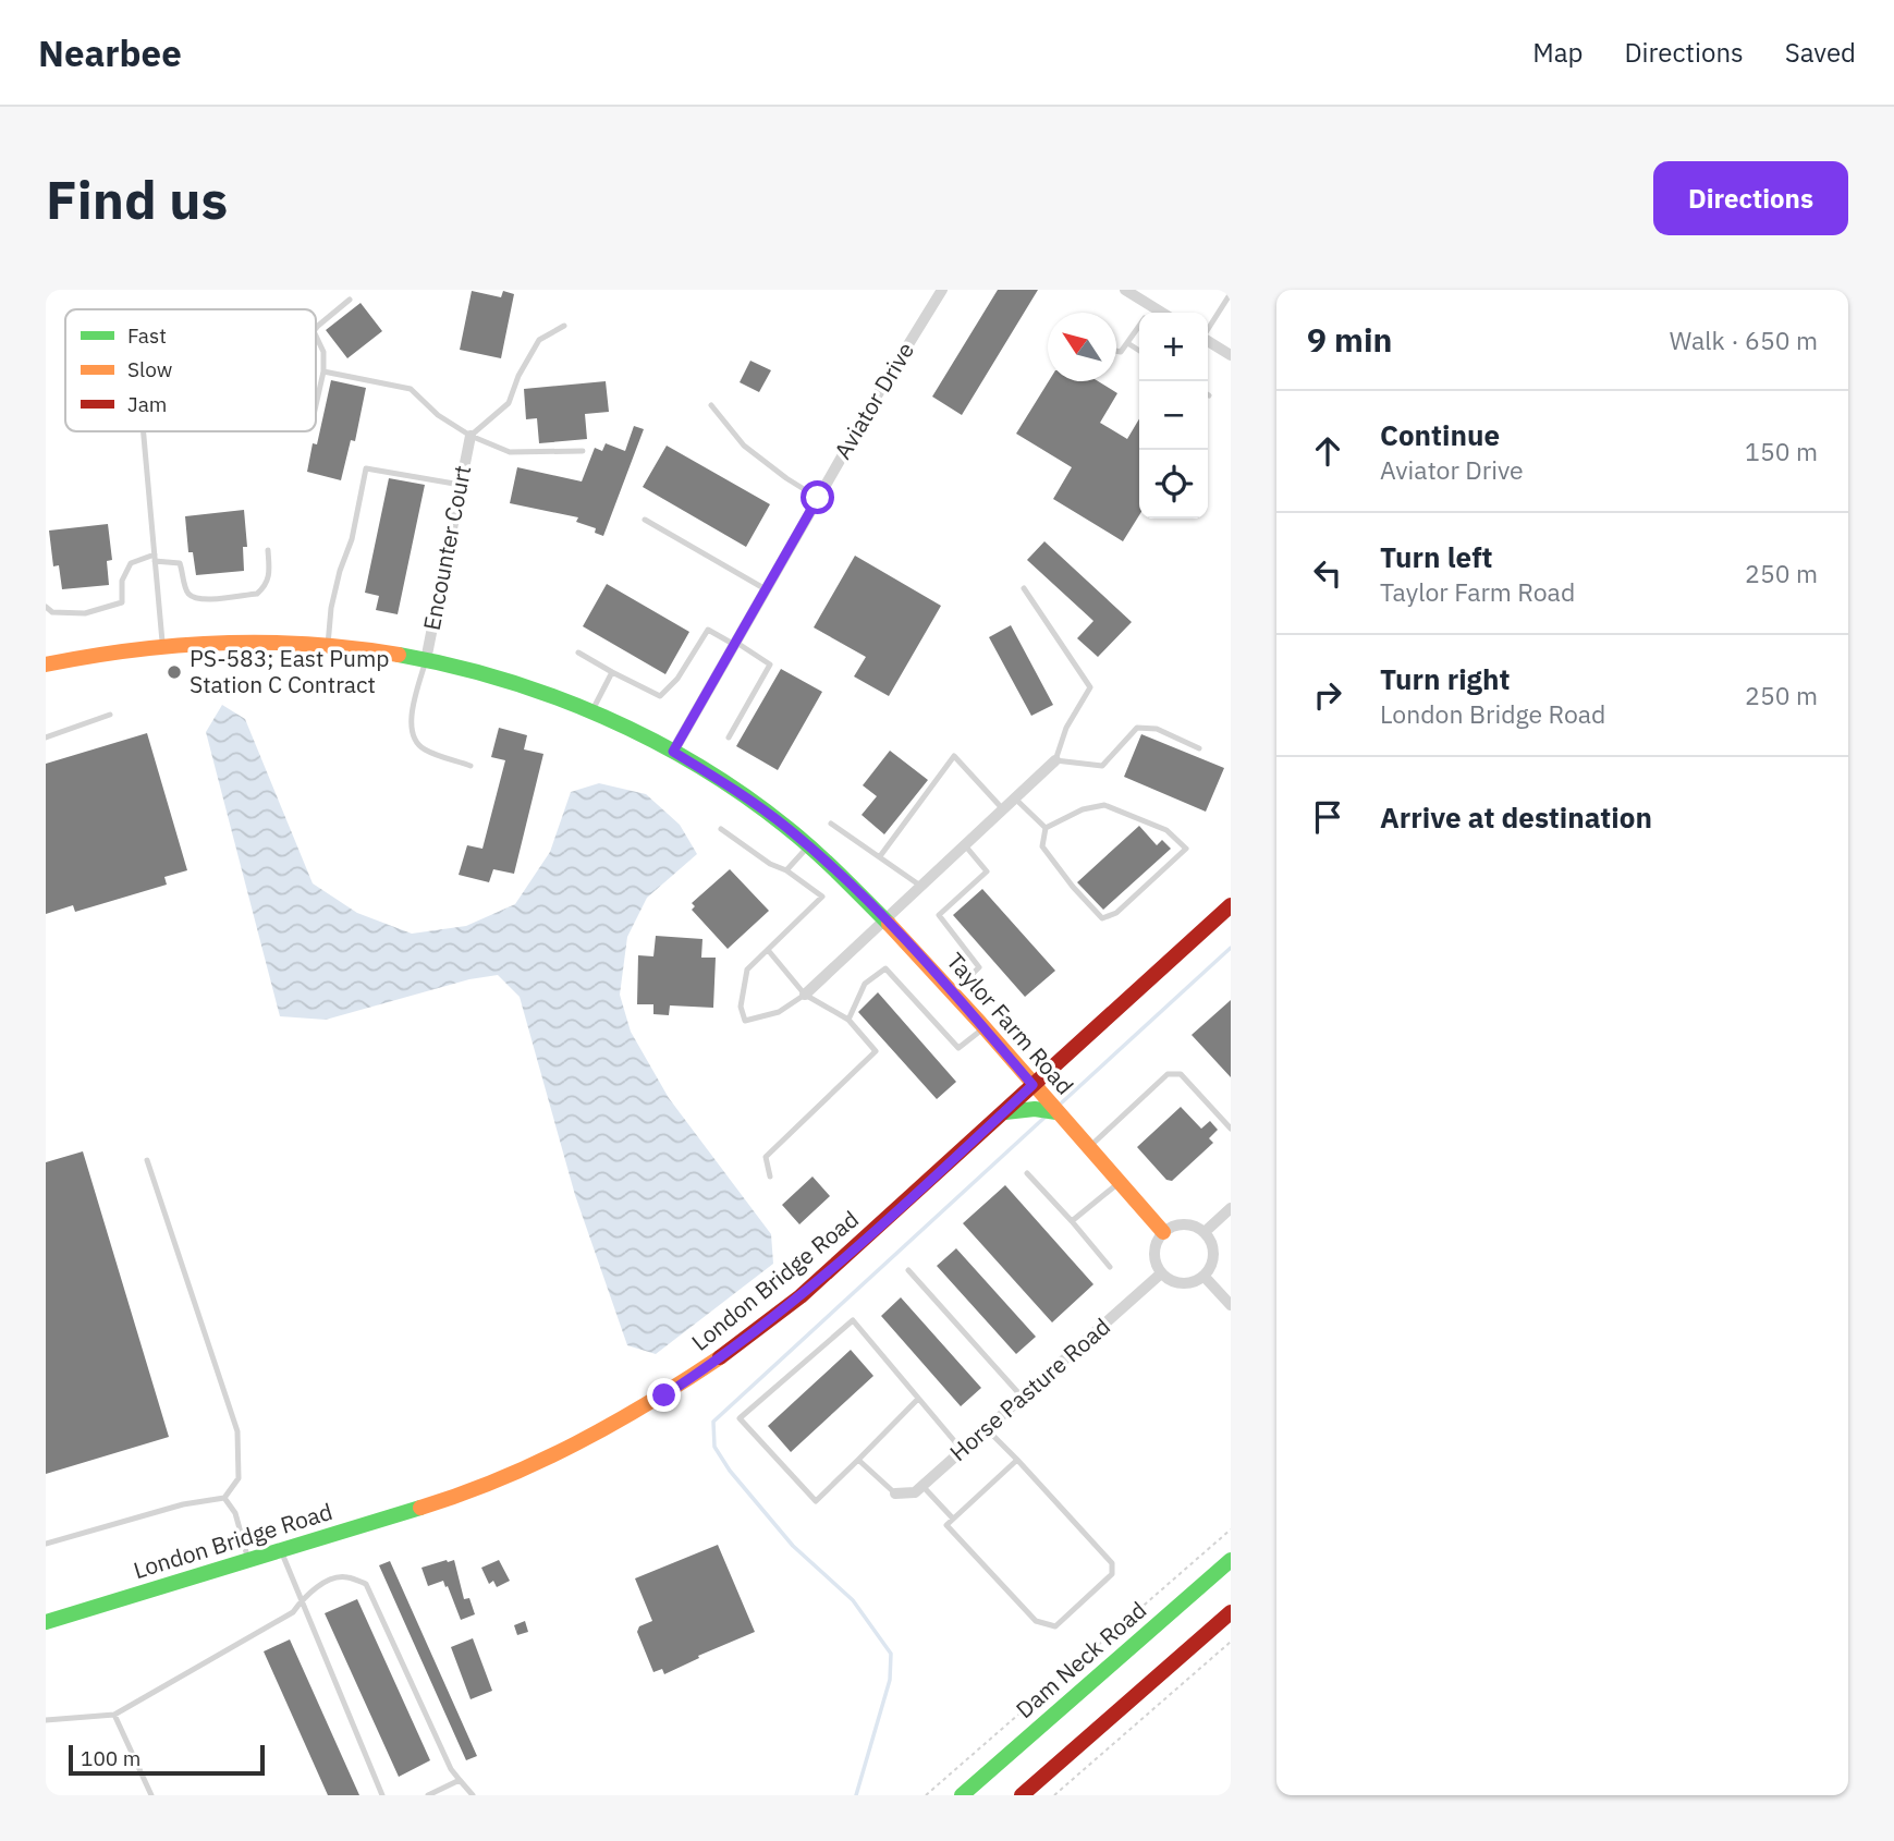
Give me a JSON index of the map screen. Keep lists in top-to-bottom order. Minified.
{"streets":{"street":["Aviator Drive","Encounter Court","Taylor Farm Road","London Bridge Road","Horse Pasture Road","Dam Neck Road"]},"crossings":[["Aviator Drive","Taylor Farm Road"],["Encounter Court","Taylor Farm Road"],["Taylor Farm Road","London Bridge Road"],["Taylor Farm Road","Horse Pasture Road"]],"places":["PS-583; East Pump Station C Contract"],"legend":["Fast","Slow","Jam"],"scale_bar":"100 m","north":"top left","page":{"header":"Nearbee","nav":["Map","Directions","Saved"],"buttons":"Directions","title":"Find us","heading":["9 min","Walk · 650 m"],"map_buttons":["+","−"],"list":[["Continue","Aviator Drive","150 m"],["Turn left","Taylor Farm Road","250 m"],["Turn right","London Bridge Road","250 m"],"Arrive at destination"],"scale":"100 m"}}
